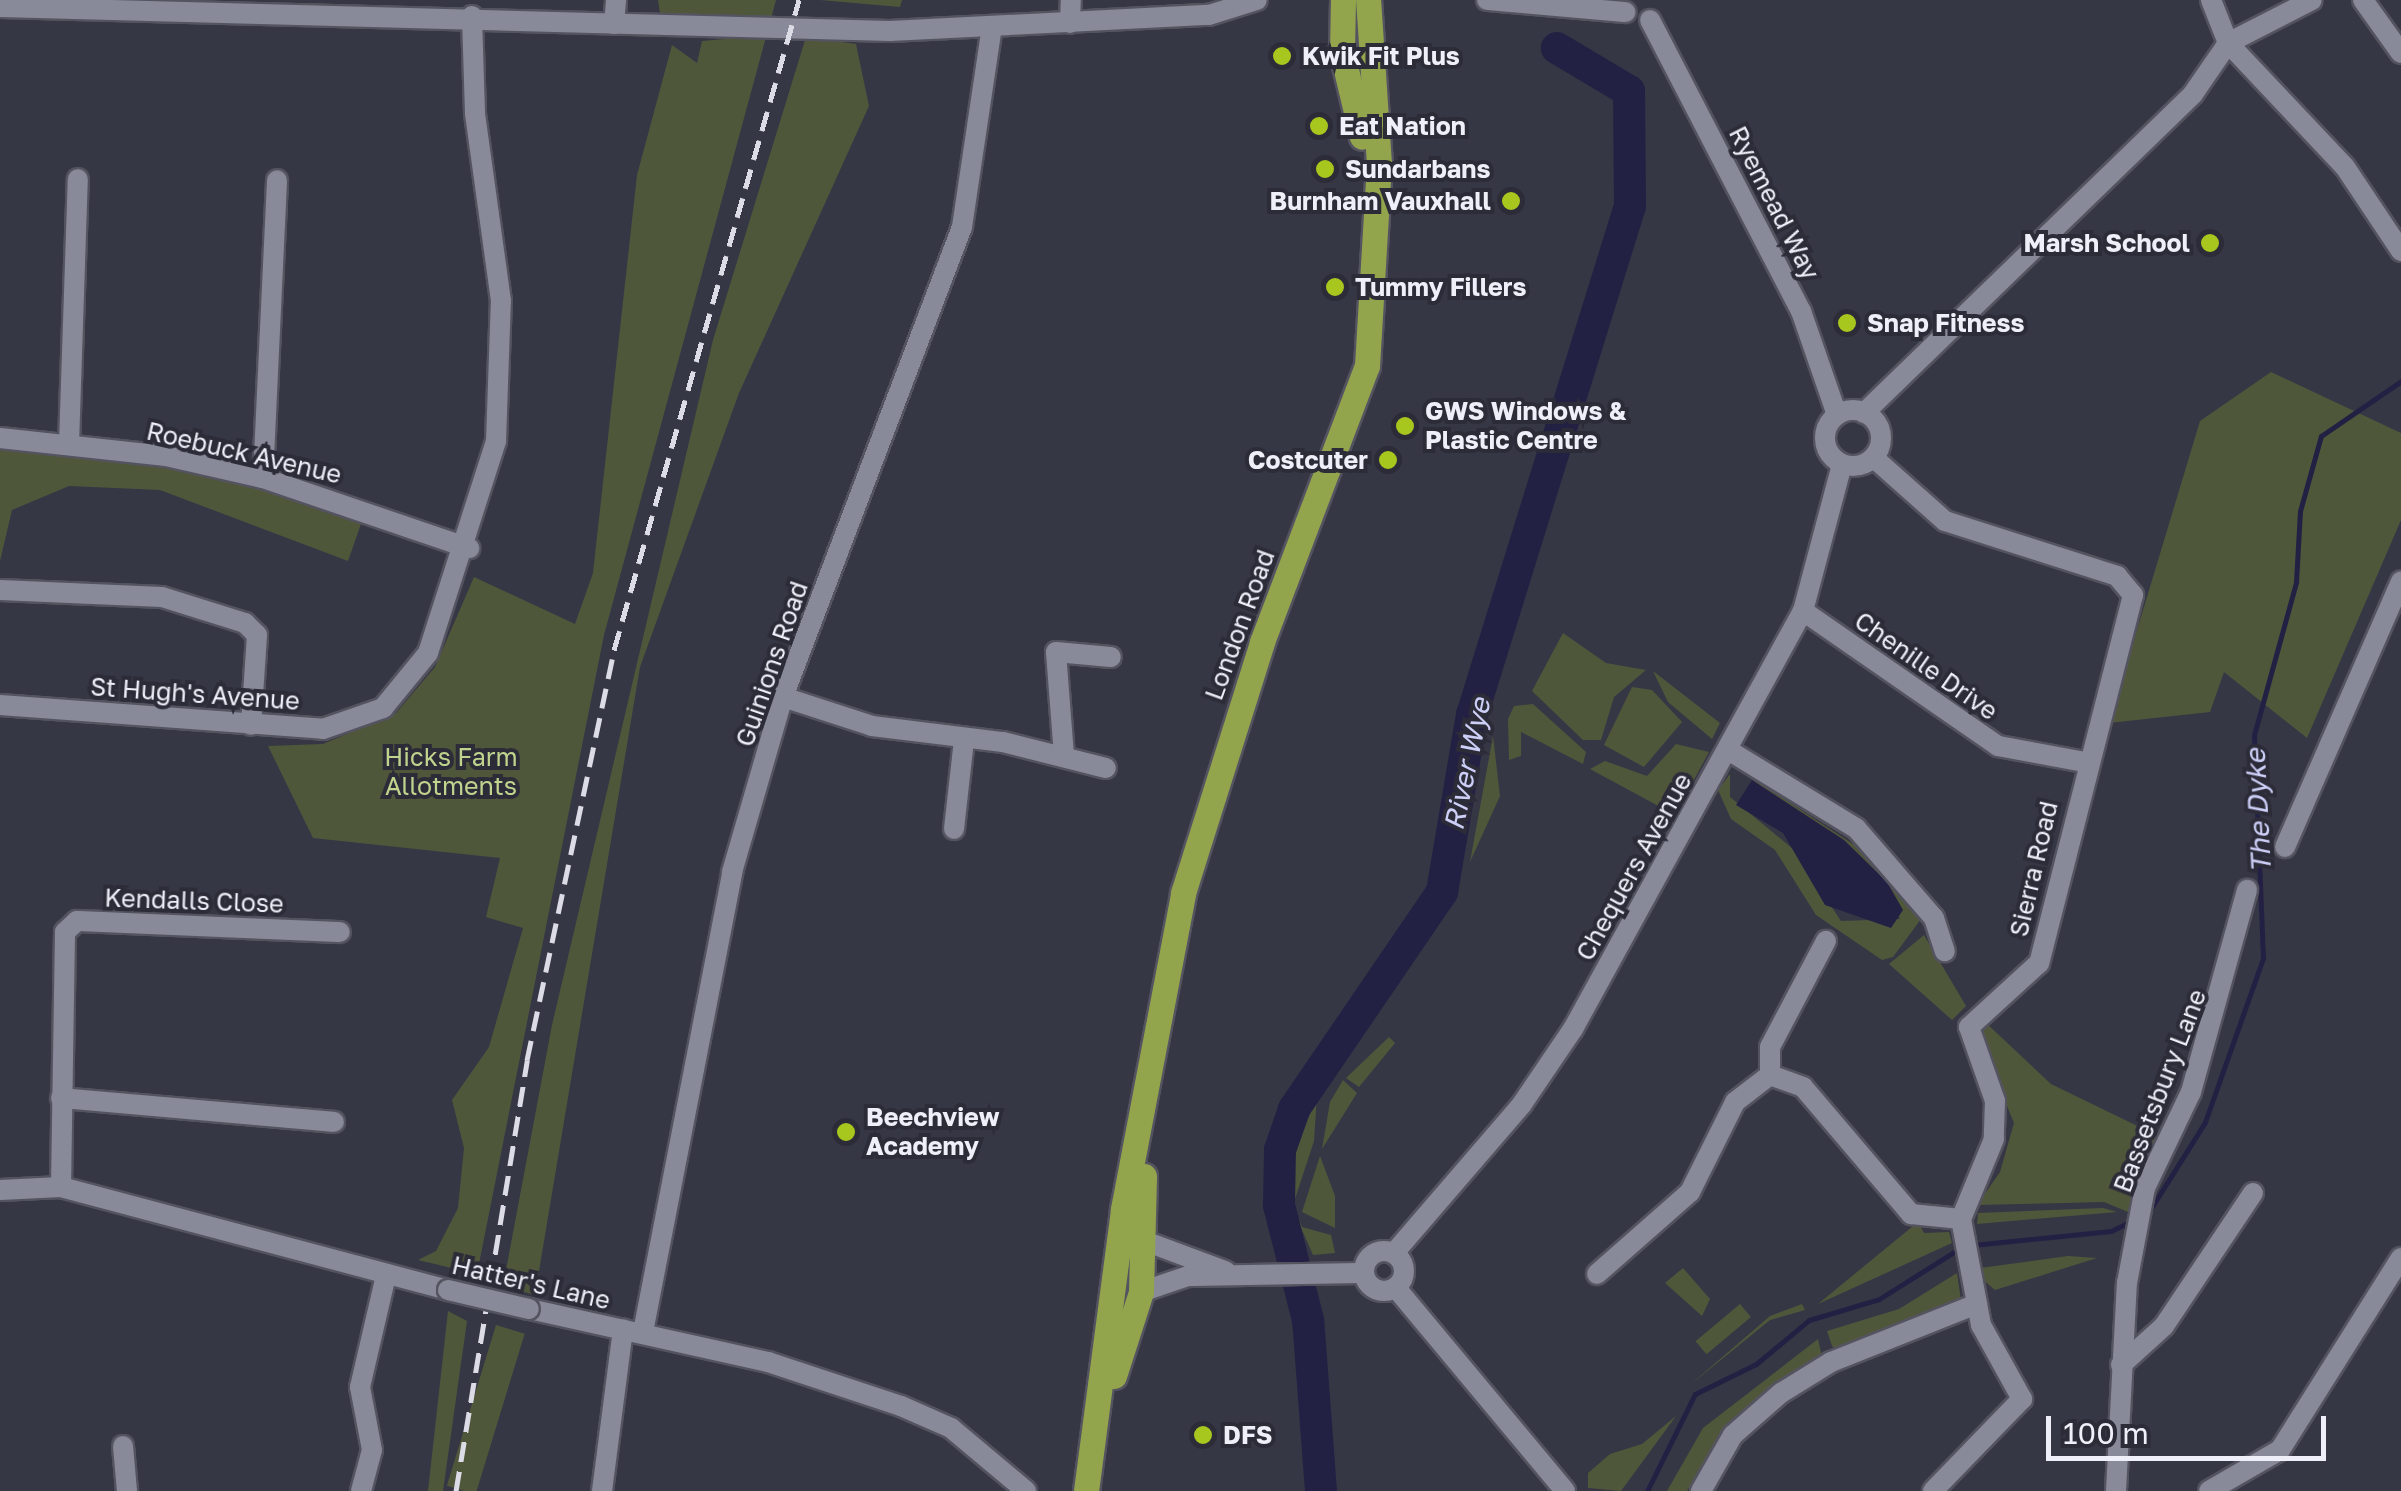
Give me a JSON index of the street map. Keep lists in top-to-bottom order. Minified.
{"streets":{"main road":["London Road"],"street":["Ryemead Way","Roebuck Avenue","Guinions Road","Chenille Drive","St Hugh's Avenue","Chequers Avenue","Sierra Road","Kendalls Close","Bassetsbury Lane","Hatter's Lane"]},"crossings":[["Ryemead Way","Chequers Avenue"],["Ryemead Way","Sierra Road"],["Roebuck Avenue","St Hugh's Avenue"],["Guinions Road","Hatter's Lane"],["Chenille Drive","Chequers Avenue"],["Chenille Drive","Sierra Road"],["Chequers Avenue","Sierra Road"],["Kendalls Close","Hatter's Lane"]],"water":["River Wye","The Dyke"],"parks":["Hicks Farm Allotments"],"places":["Kwik Fit Plus","Eat Nation","Sundarbans","Burnham Vauxhall","Marsh School","Tummy Fillers","Snap Fitness","GWS Windows & Plastic Centre","Costcuter","Beechview Academy","DFS"],"scale_bar":"100 m"}
